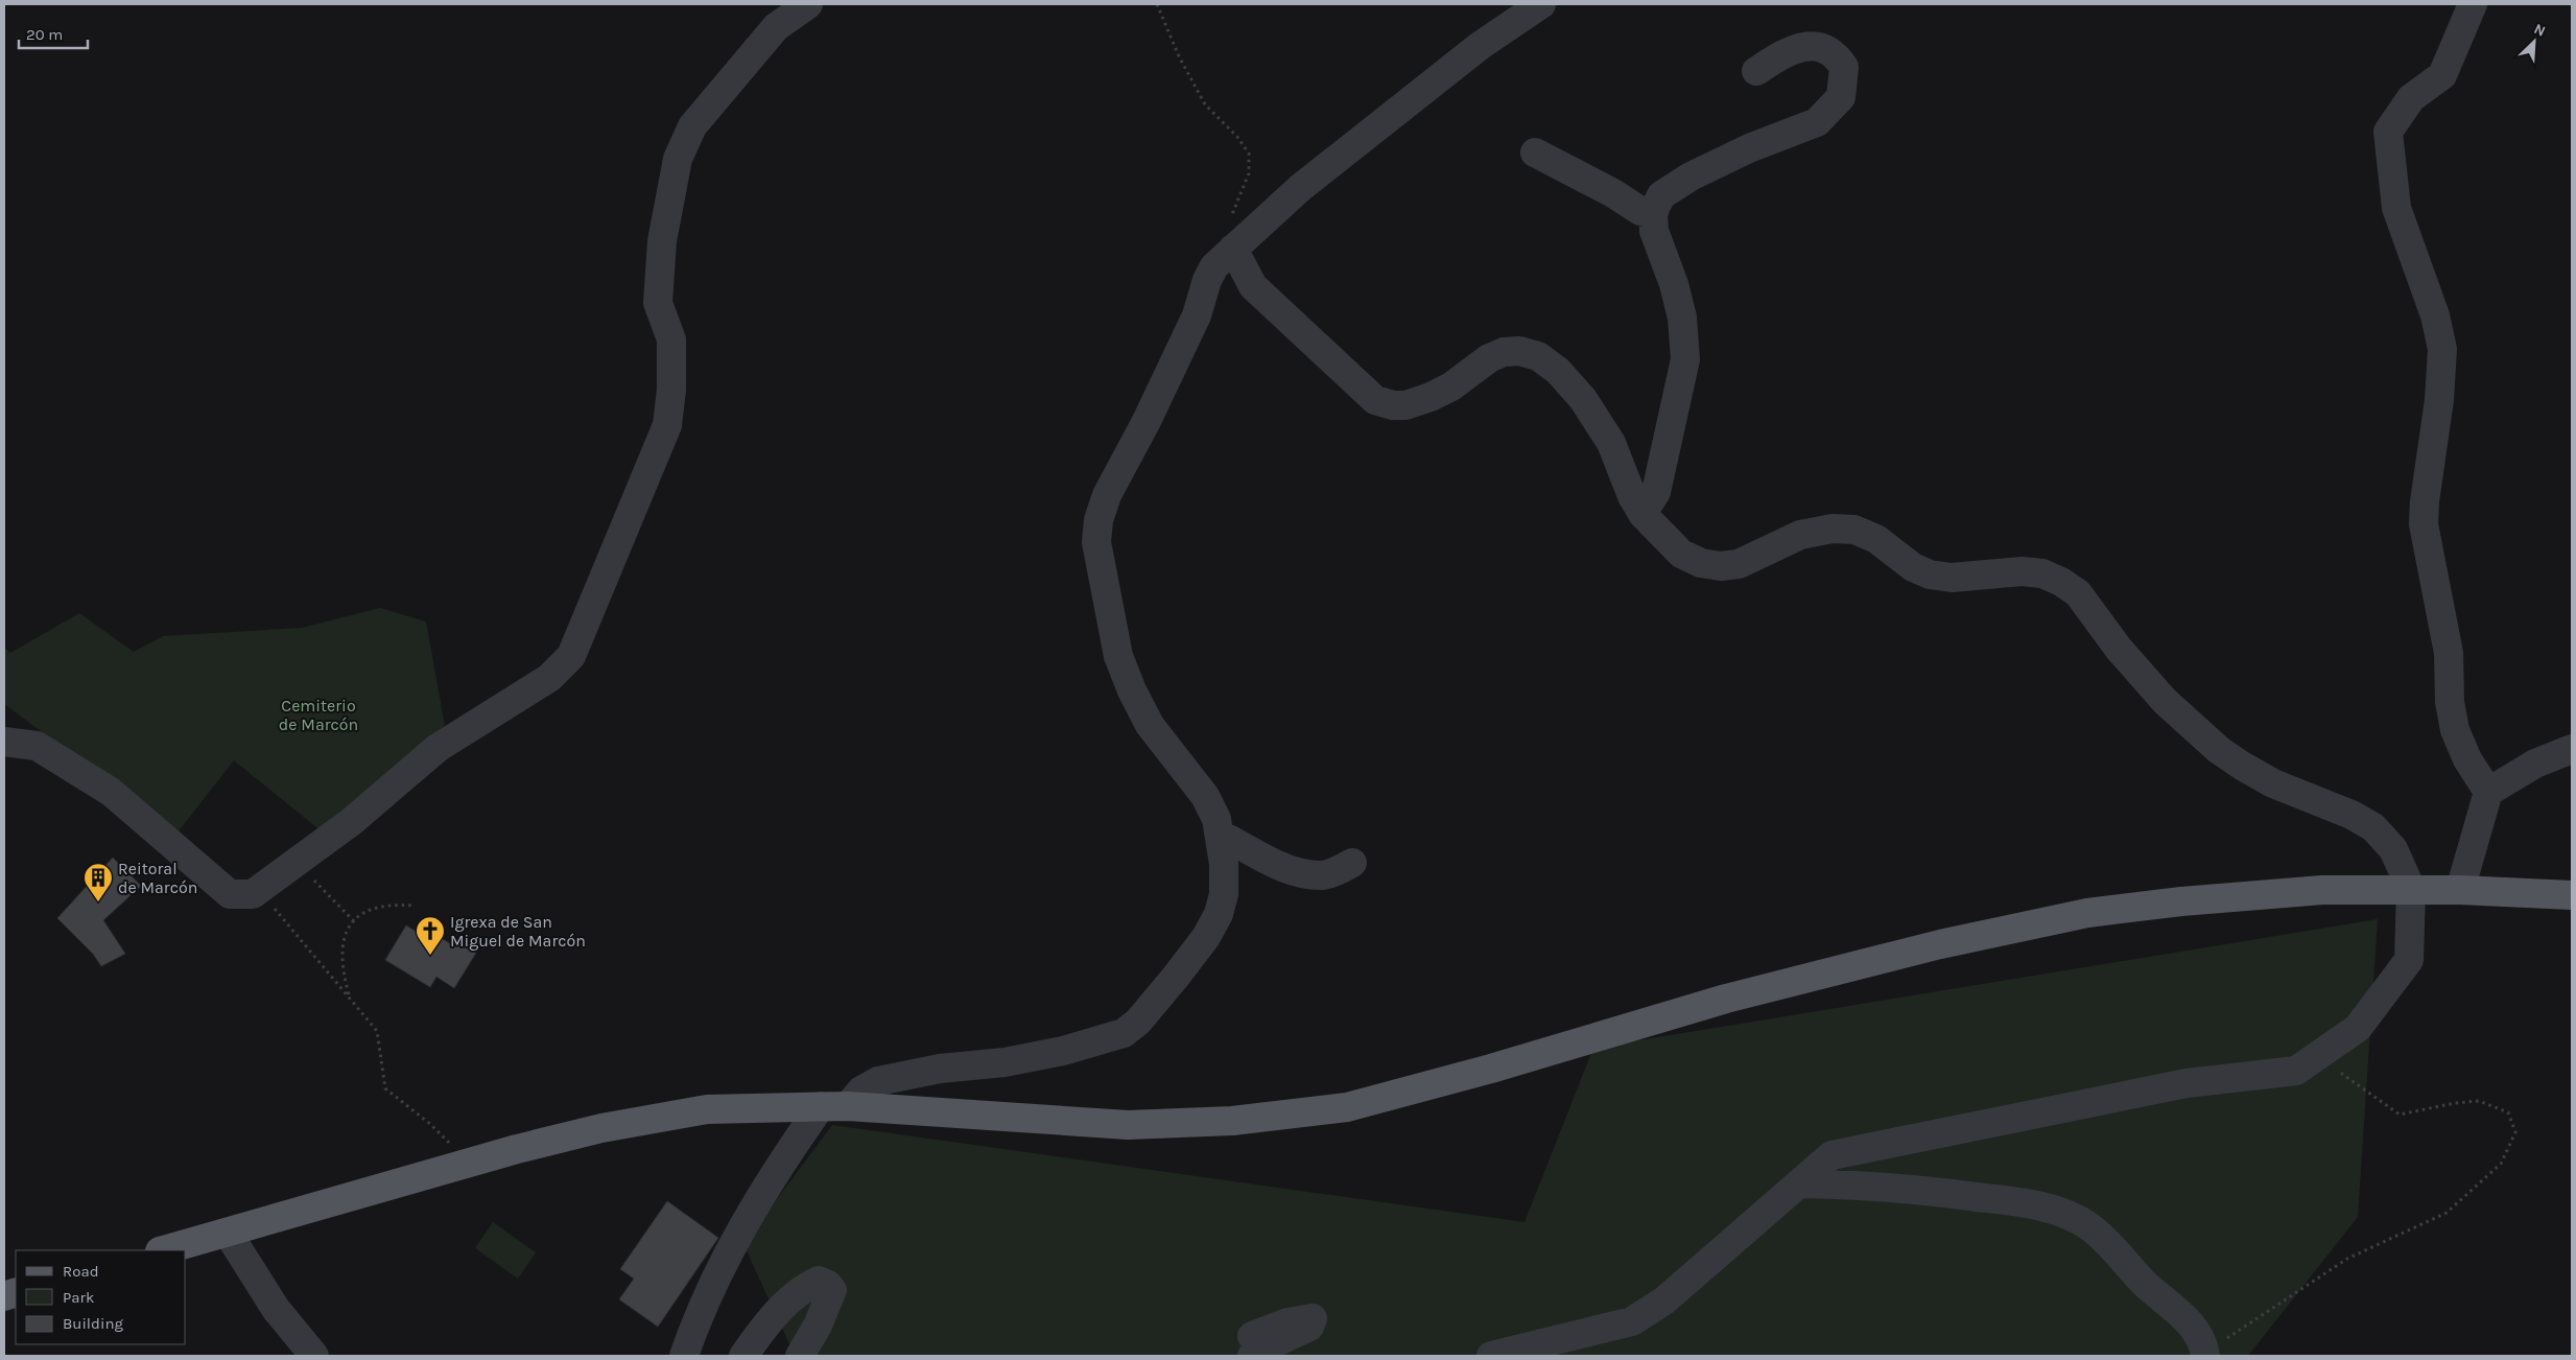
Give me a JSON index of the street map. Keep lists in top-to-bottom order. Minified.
{"parks":["Cemiterio de Marcón"],"places":{"building":["Reitoral de Marcón"],"church":["Igrexa de San Miguel de Marcón"]},"legend":["Road","Park","Building"],"scale_bar":"20 m","north":"top right"}
